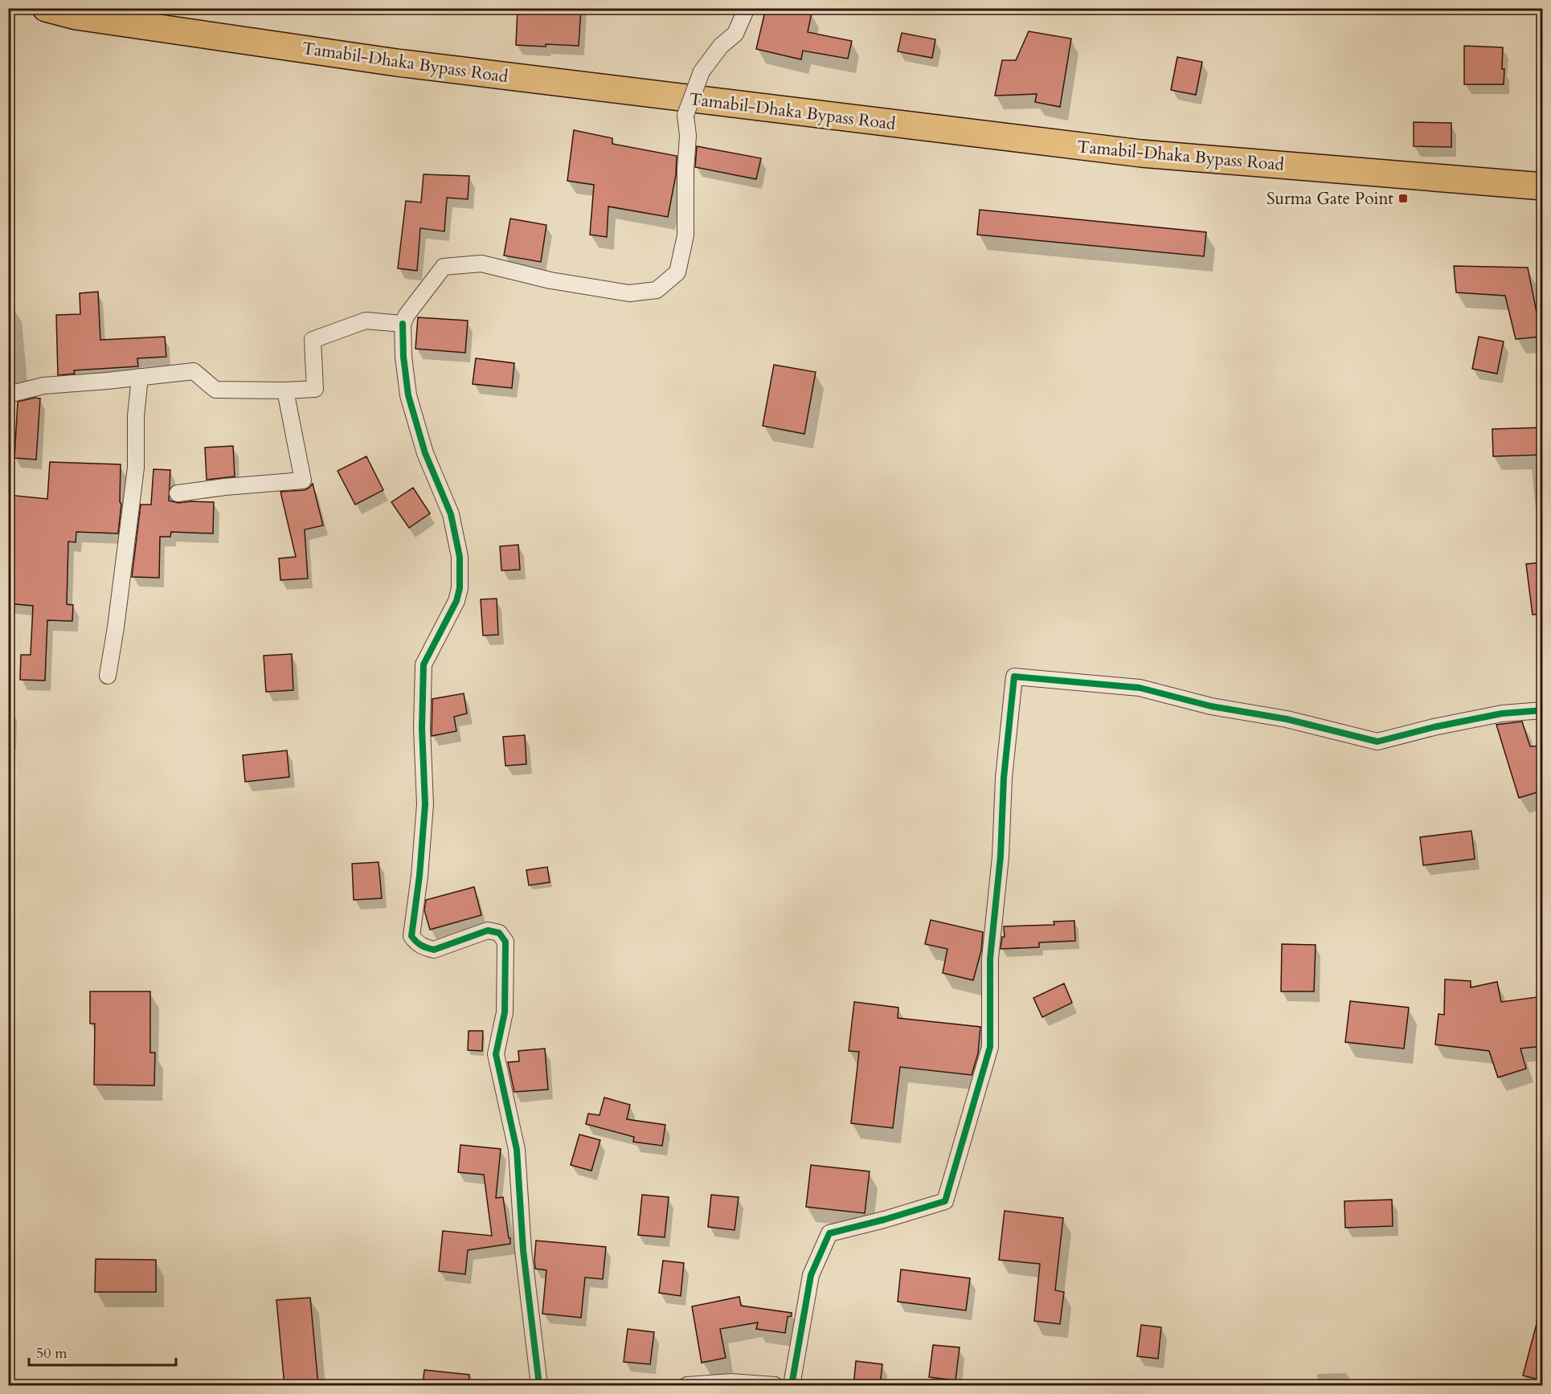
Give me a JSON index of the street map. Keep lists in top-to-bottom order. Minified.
{"streets":{"highway":["Tamabil-Dhaka Bypass Road"]},"places":{"transit":["Surma Gate Point"]},"scale_bar":"50 m"}
